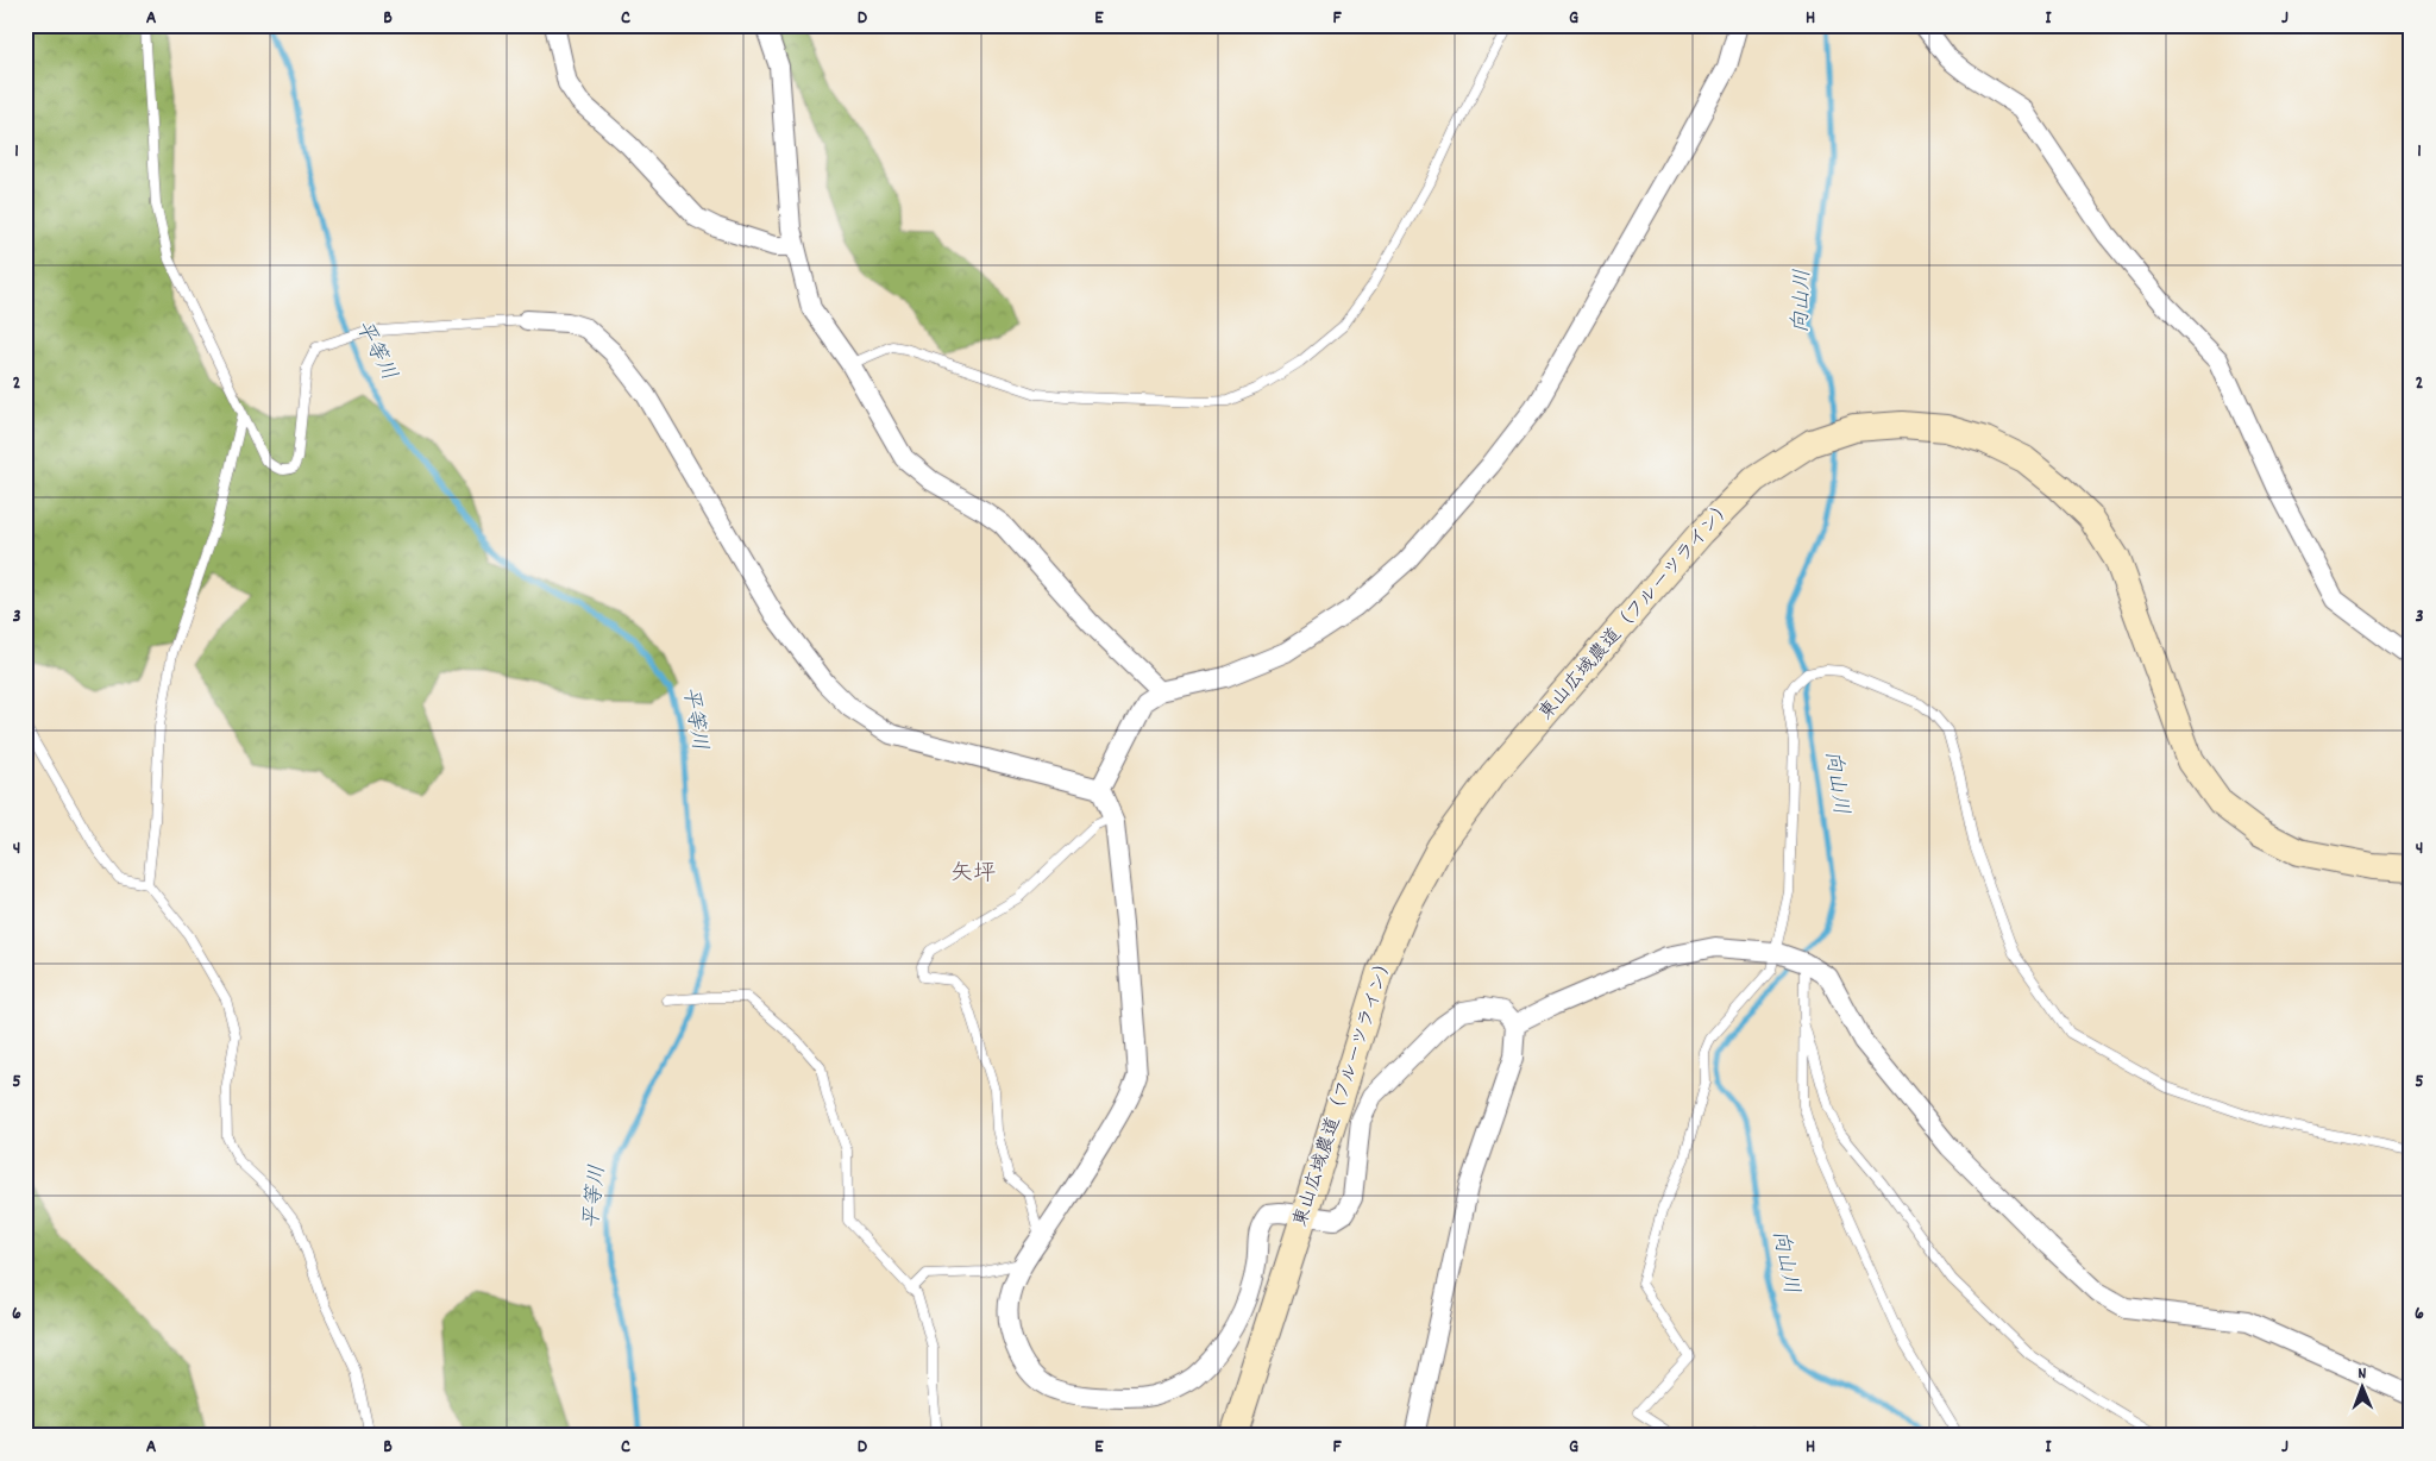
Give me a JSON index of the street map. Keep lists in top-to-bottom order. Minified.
{"streets":{"street":["東山広域農道（フルーツライン）"]},"districts":["矢坪"],"water":["向山川","平等川"],"north":"top","grid":{"columns":["A","B","C","D","E","F","G","H","I","J"],"rows":["1","2","3","4","5","6"]}}
